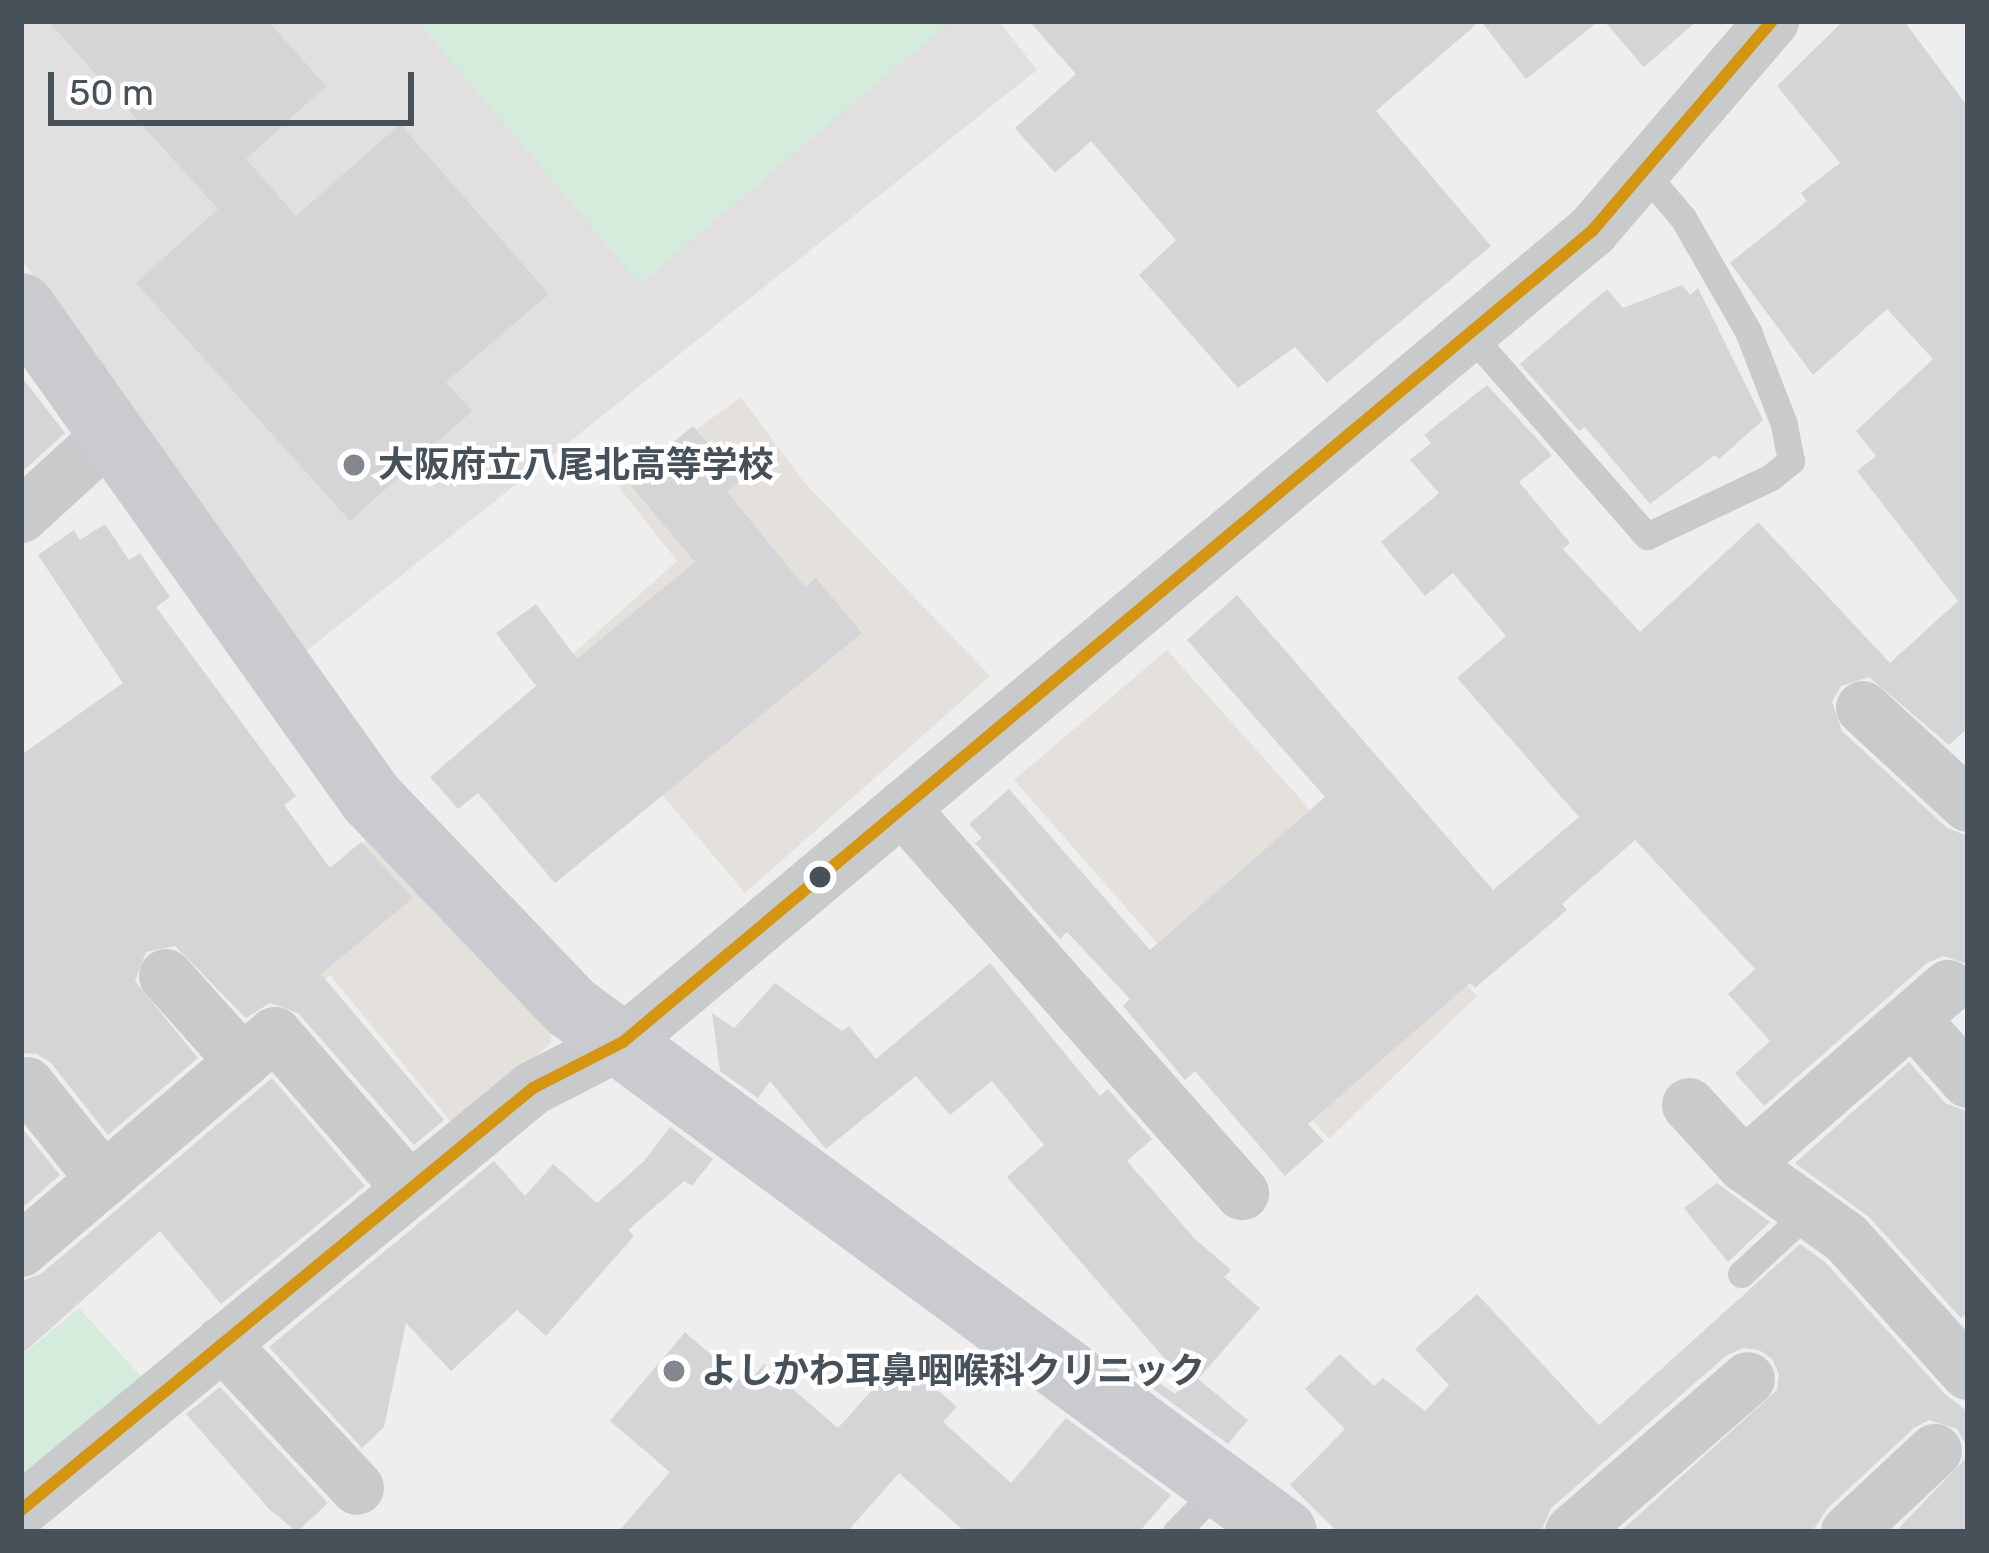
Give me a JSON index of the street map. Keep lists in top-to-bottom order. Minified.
{"places":["大阪府立八尾北高等学校","よしかわ耳鼻咽喉科クリニック"],"scale_bar":"50 m"}
